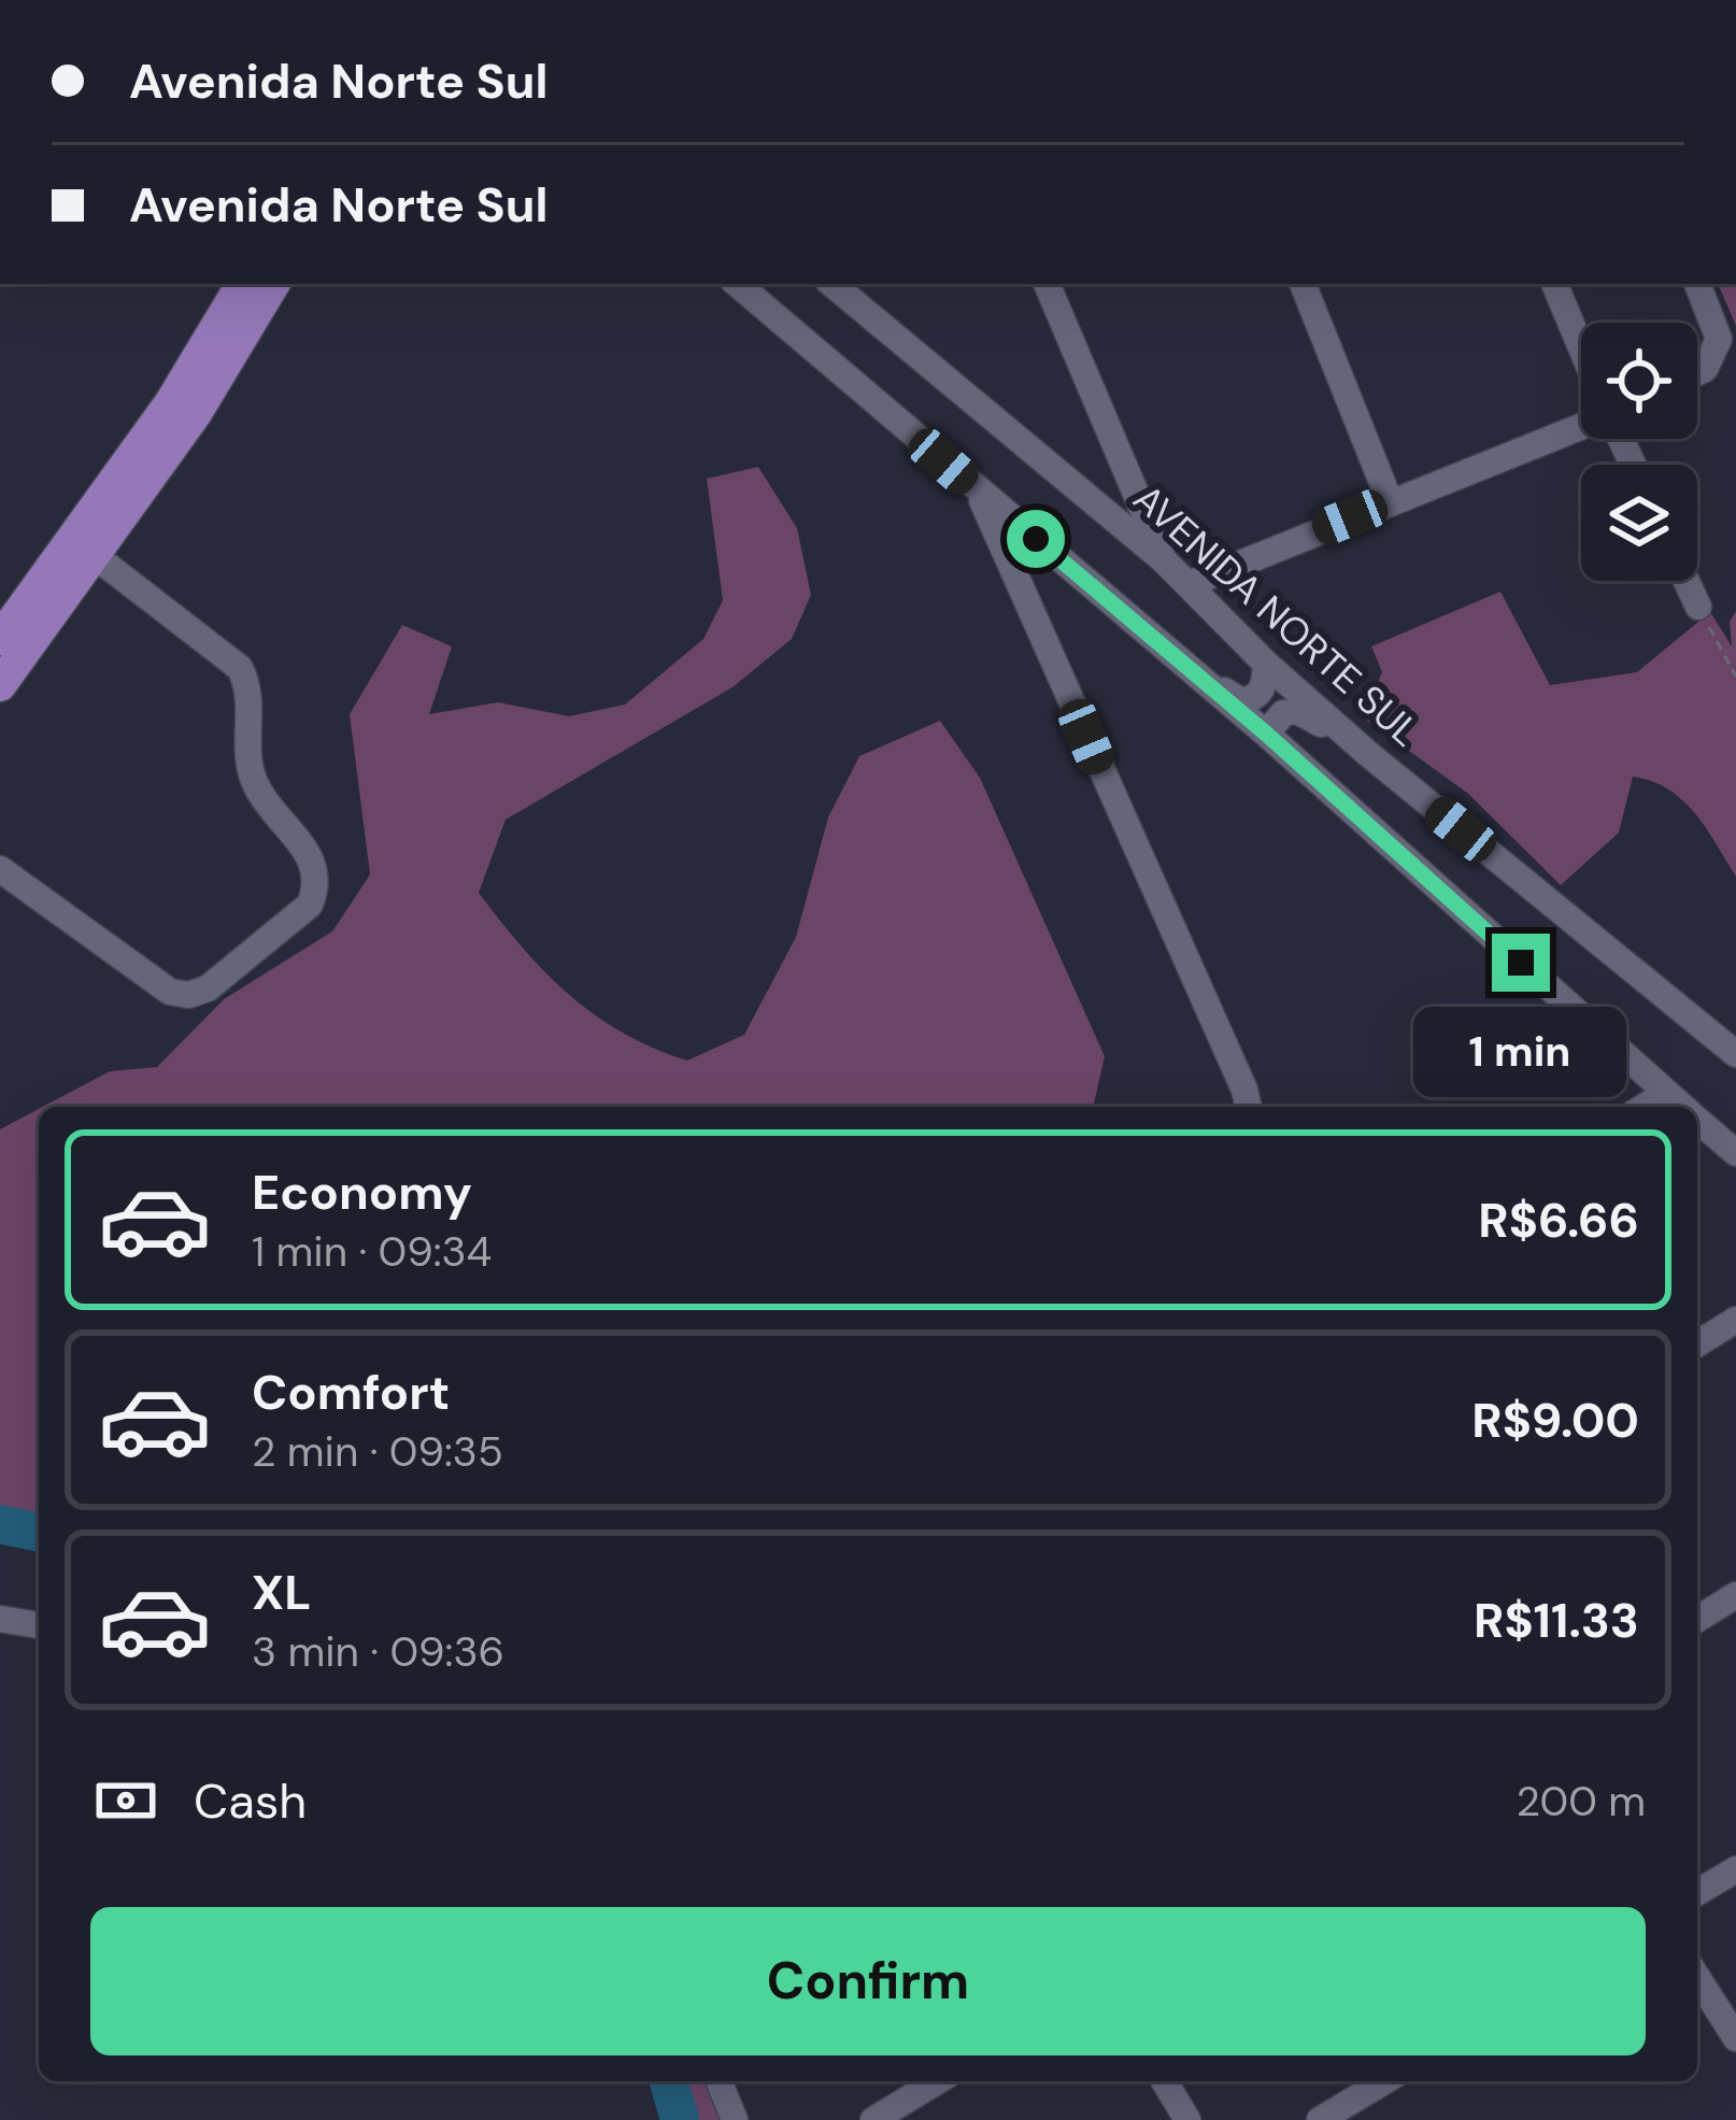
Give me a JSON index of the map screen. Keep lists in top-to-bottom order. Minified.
{"streets":{"street":["AVENIDA NORTE SUL"]},"page":{"banner":["Avenida Norte Sul","Avenida Norte Sul"],"bubble":"1 min","list":[{"name":"Economy","note":"1 min · 09:34","value":"R$6.66"},{"name":"Comfort","note":"2 min · 09:35","value":"R$9.00"},{"name":"XL","note":"3 min · 09:36","value":"R$11.33"}],"pay":["Cash","200 m"],"buttons":"Confirm"}}
